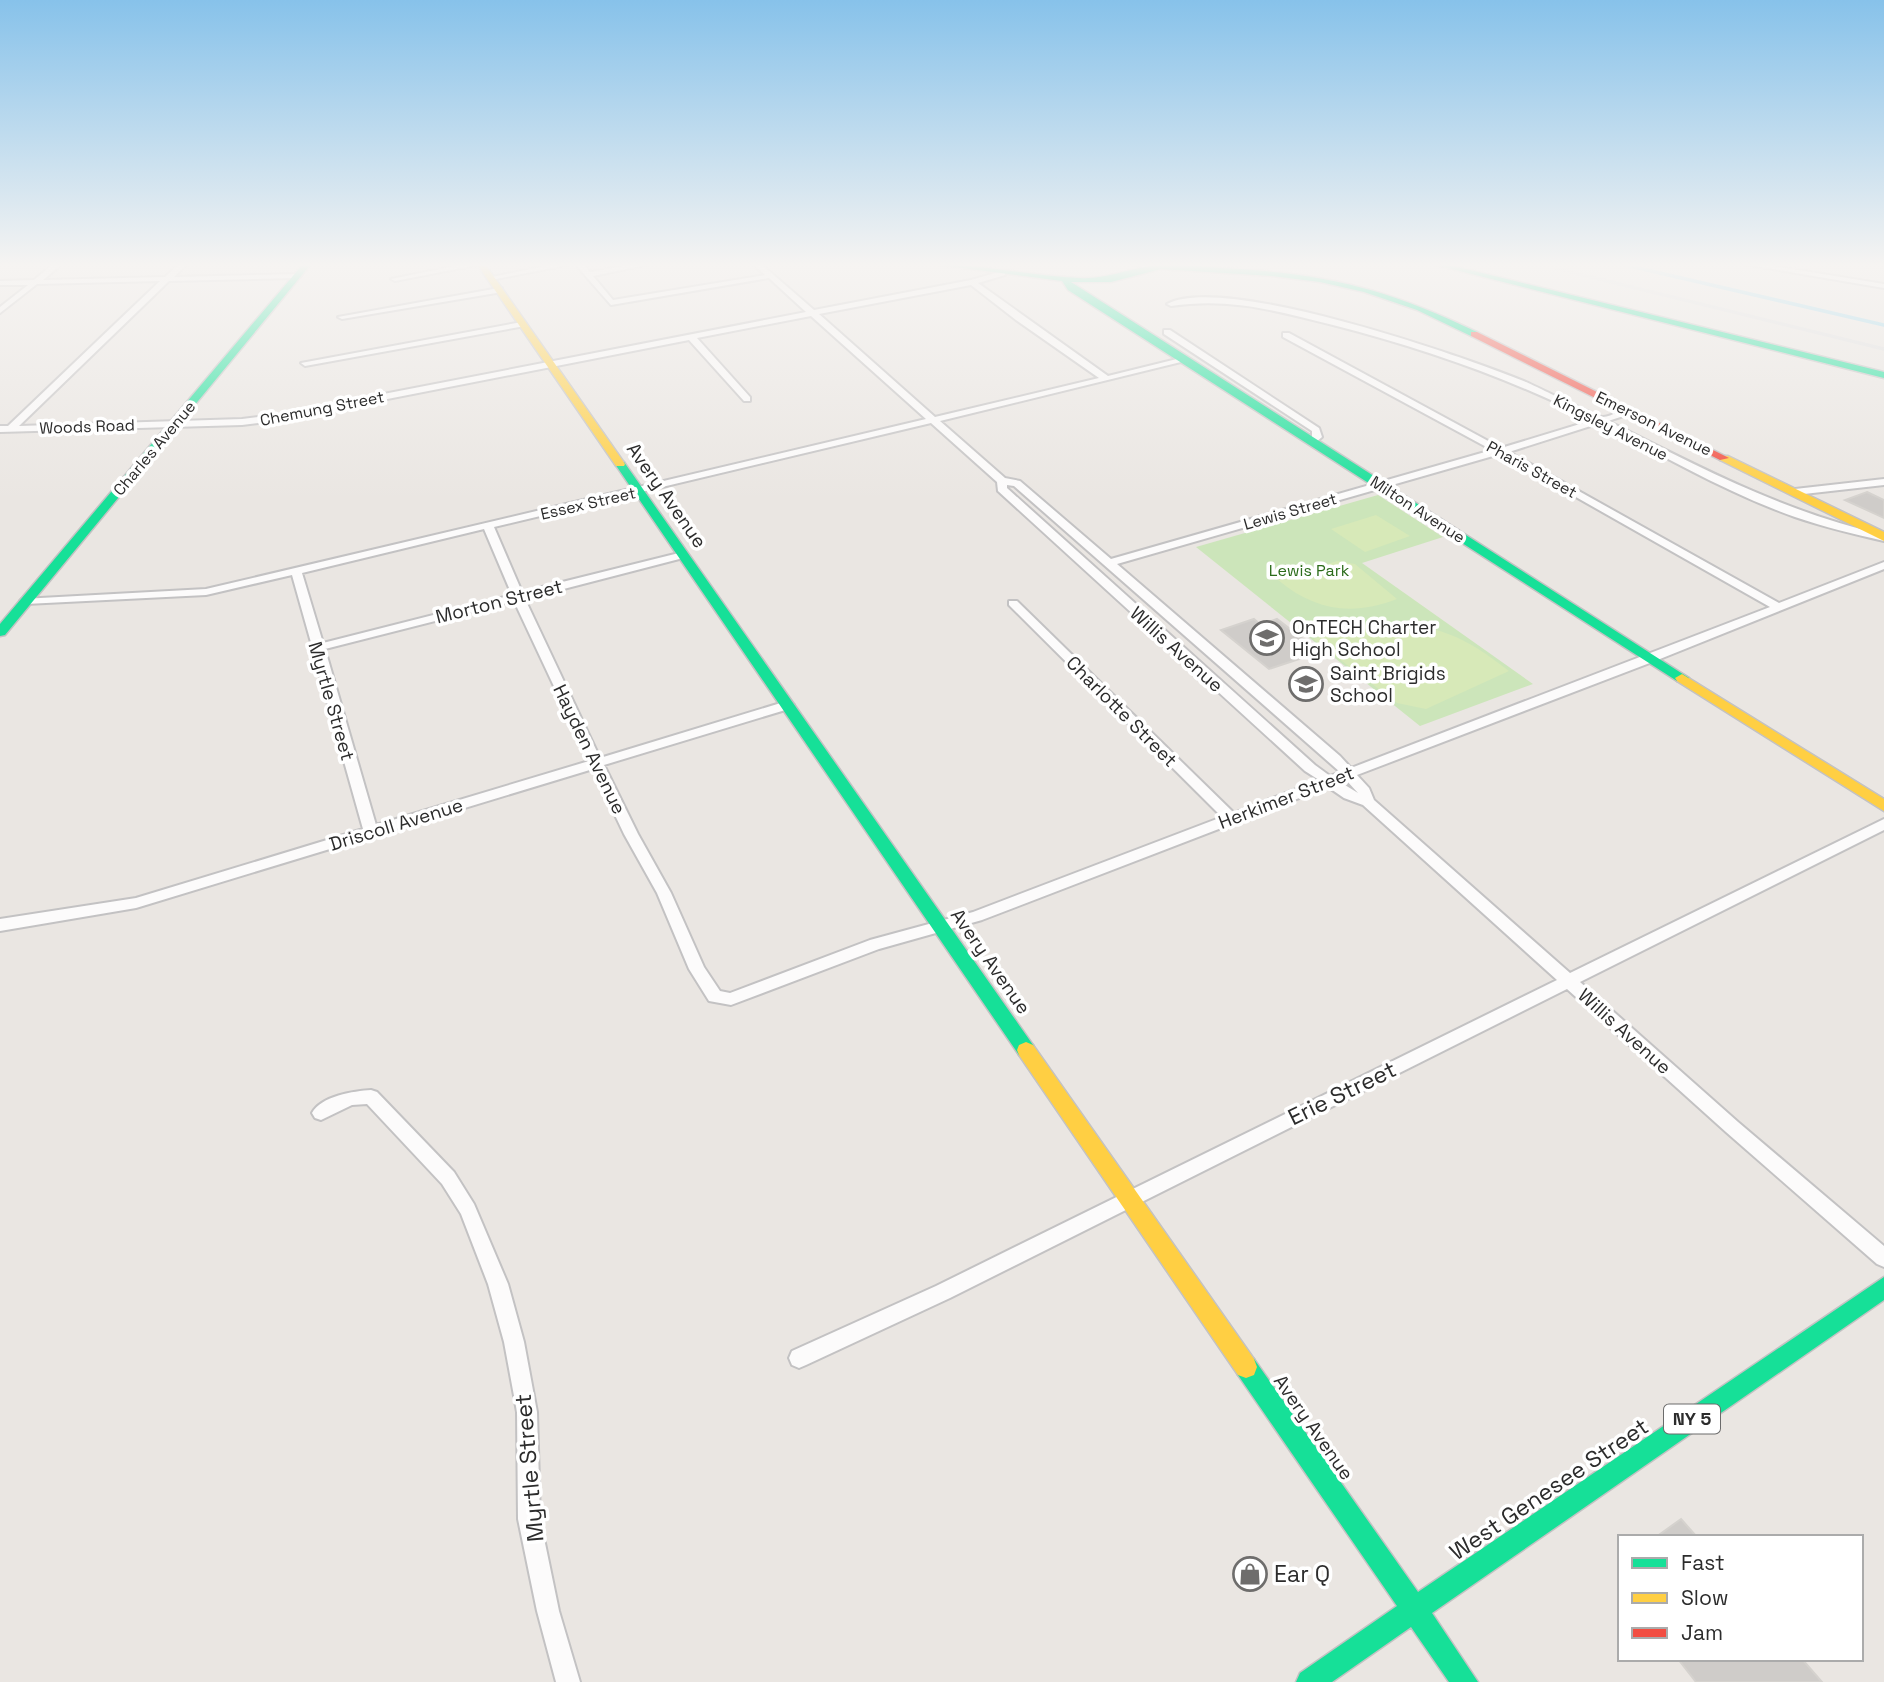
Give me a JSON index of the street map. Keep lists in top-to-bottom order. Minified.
{"streets":{"street":["Chemung Street","Emerson Avenue","Woods Road","Kingsley Avenue","Charles Avenue","Pharis Street","Avery Avenue","Essex Street","Milton Avenue","Lewis Street","Morton Street","Willis Avenue","Myrtle Street","Charlotte Street","Hayden Avenue","Herkimer Street","Driscoll Avenue","Erie Street","NY 5","West Genesee Street"]},"crossings":[["Chemung Street","Woods Road"],["Chemung Street","Charles Avenue"],["Chemung Street","Avery Avenue"],["Emerson Avenue","Kingsley Avenue"],["Emerson Avenue","Lewis Street"],["Woods Road","Charles Avenue"],["Kingsley Avenue","Lewis Street"],["Charles Avenue","Essex Street"],["Pharis Street","Lewis Street"],["Pharis Street","Herkimer Street"],["Avery Avenue","Essex Street"],["Avery Avenue","Morton Street"],["Avery Avenue","Herkimer Street"],["Avery Avenue","Driscoll Avenue"],["Avery Avenue","Erie Street"],["Avery Avenue","West Genesee Street"],["Essex Street","Milton Avenue"],["Essex Street","Willis Avenue"],["Essex Street","Myrtle Street"],["Essex Street","Hayden Avenue"],["Milton Avenue","Lewis Street"],["Milton Avenue","Herkimer Street"],["Lewis Street","Willis Avenue"],["Morton Street","Myrtle Street"],["Morton Street","Hayden Avenue"],["Willis Avenue","Herkimer Street"],["Willis Avenue","Erie Street"],["Myrtle Street","Driscoll Avenue"],["Charlotte Street","Herkimer Street"],["Hayden Avenue","Herkimer Street"],["Hayden Avenue","Driscoll Avenue"]],"parks":["Lewis Park"],"places":{"school or university":["OnTECH Charter High School","Saint Brigids School"],"shop":["Ear Q"]},"legend":["Fast","Slow","Jam"]}
